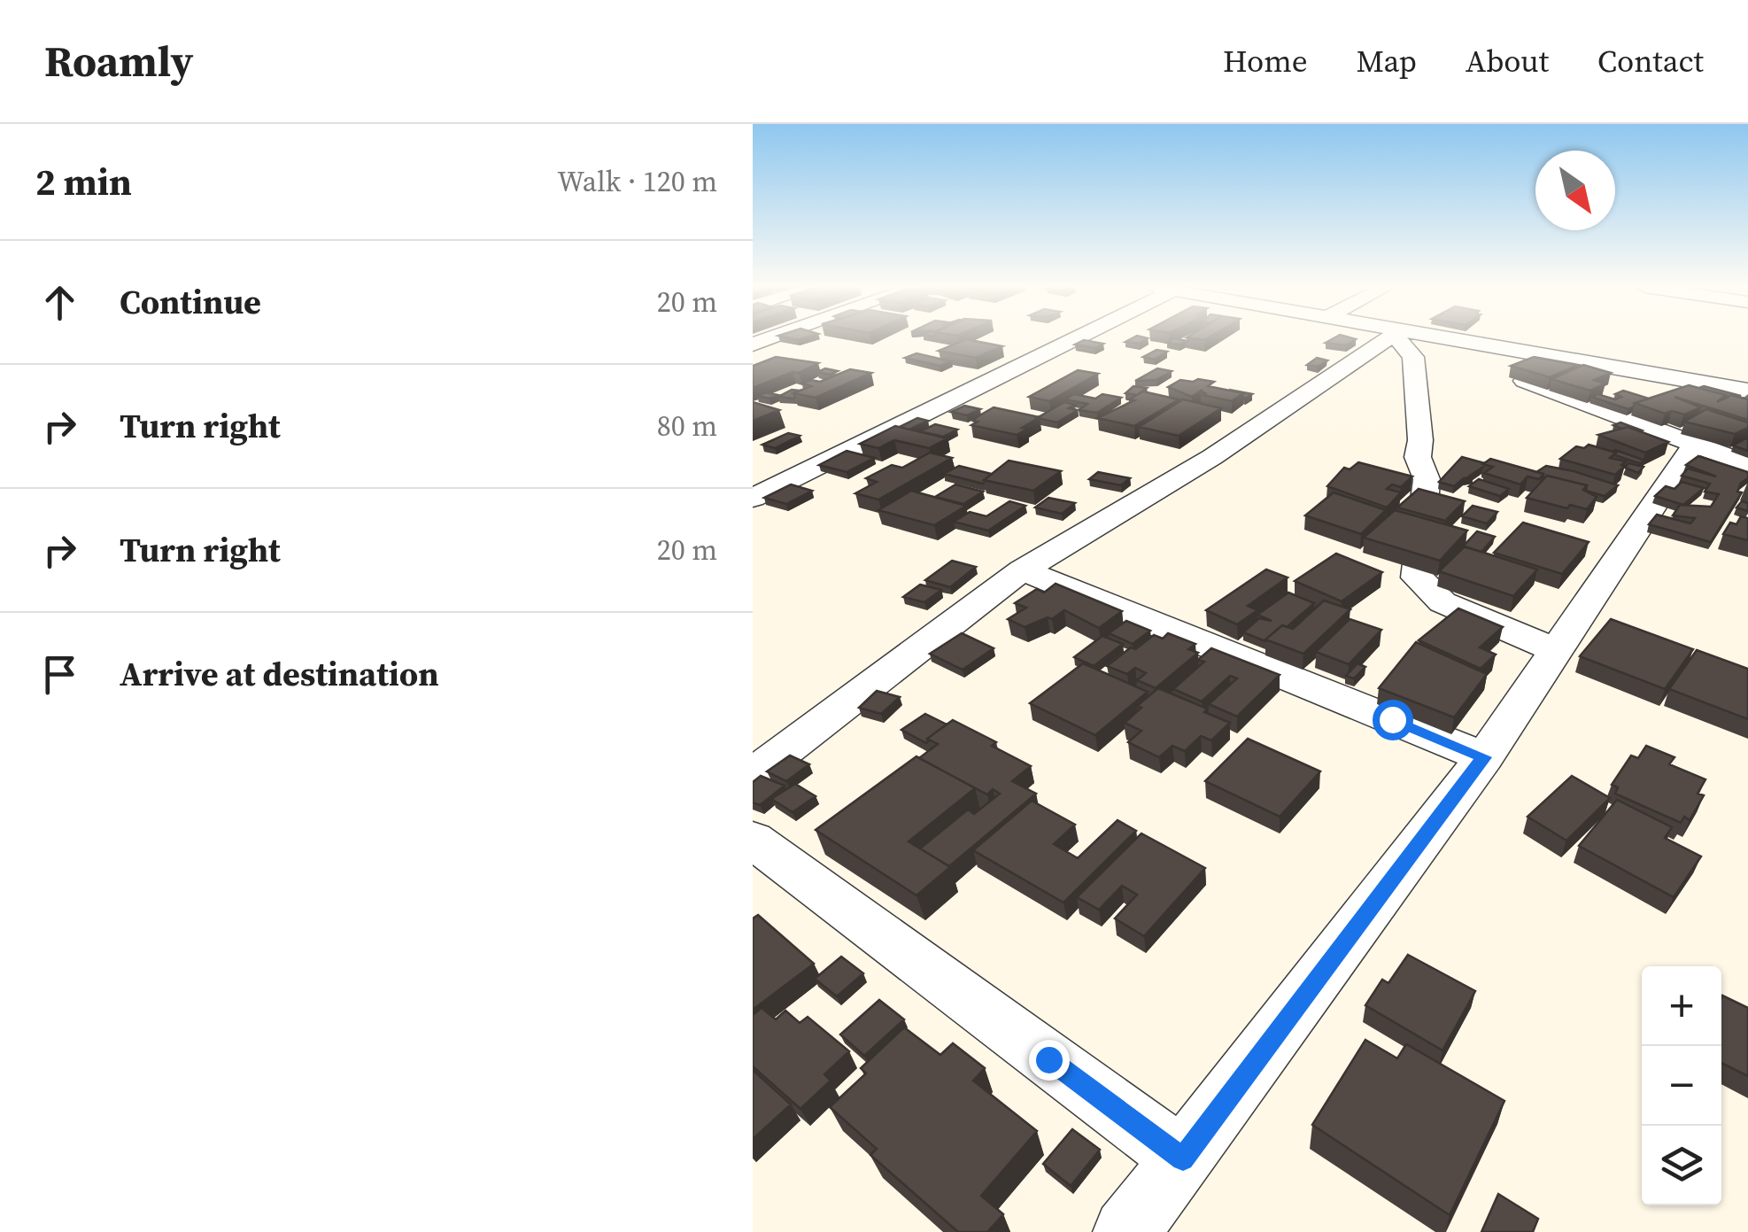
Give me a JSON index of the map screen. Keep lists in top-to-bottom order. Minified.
{"north":"bottom right","page":{"header":"Roamly","nav":["Home","Map","About","Contact"],"heading":["2 min","Walk · 120 m"],"list":[["Continue","20 m"],["Turn right","80 m"],["Turn right","20 m"],"Arrive at destination"],"map_buttons":["+","−"]}}
